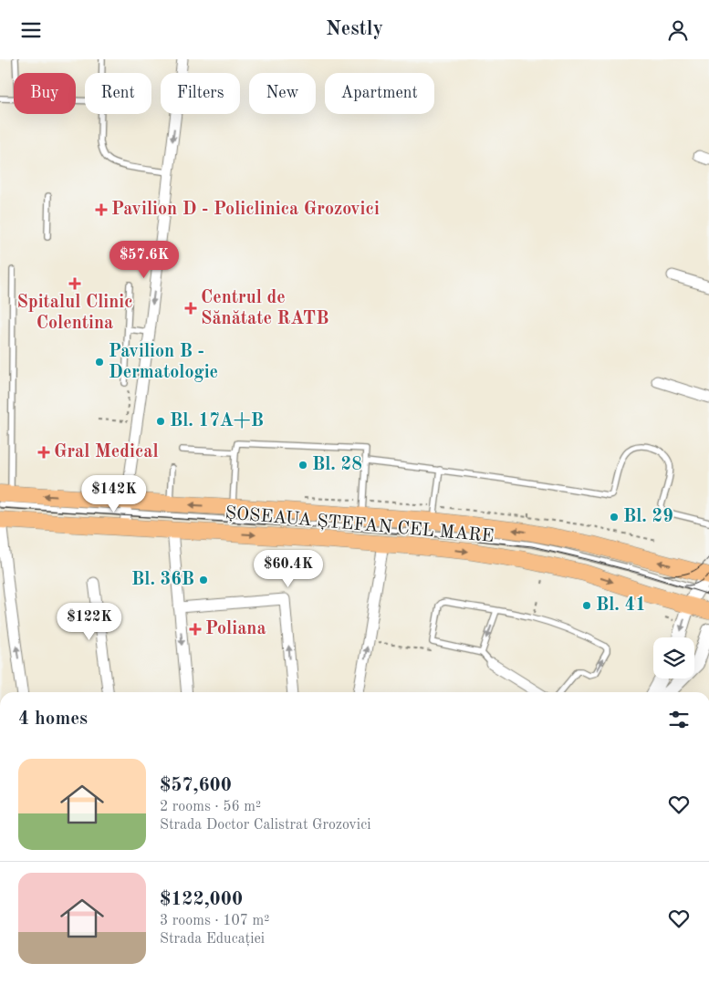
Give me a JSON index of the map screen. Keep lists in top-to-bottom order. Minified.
{"streets":{"main road":["ȘOSEAUA ȘTEFAN CEL MARE"]},"places":{"health":["Pavilion D - Policlinica Grozovici","Spitalul Clinic Colentina","Centrul de Sănătate RATB","Gral Medical","Poliana"],"other":["Pavilion B - Dermatologie","Bl. 17A+B","Bl. 28","Bl. 29","Bl. 36B","Bl. 41"]},"page":{"header":"Nestly","chip":["Buy","Rent","Filters","New","Apartment"],"price":["$57.6K","$142K","$60.4K","$122K"],"heading":"4 homes","list":[{"name":"$57,600","note":"2 rooms · 56 m² · Strada Doctor Calistrat Grozovici"},{"name":"$122,000","note":"3 rooms · 107 m² · Strada Educației"}]}}
